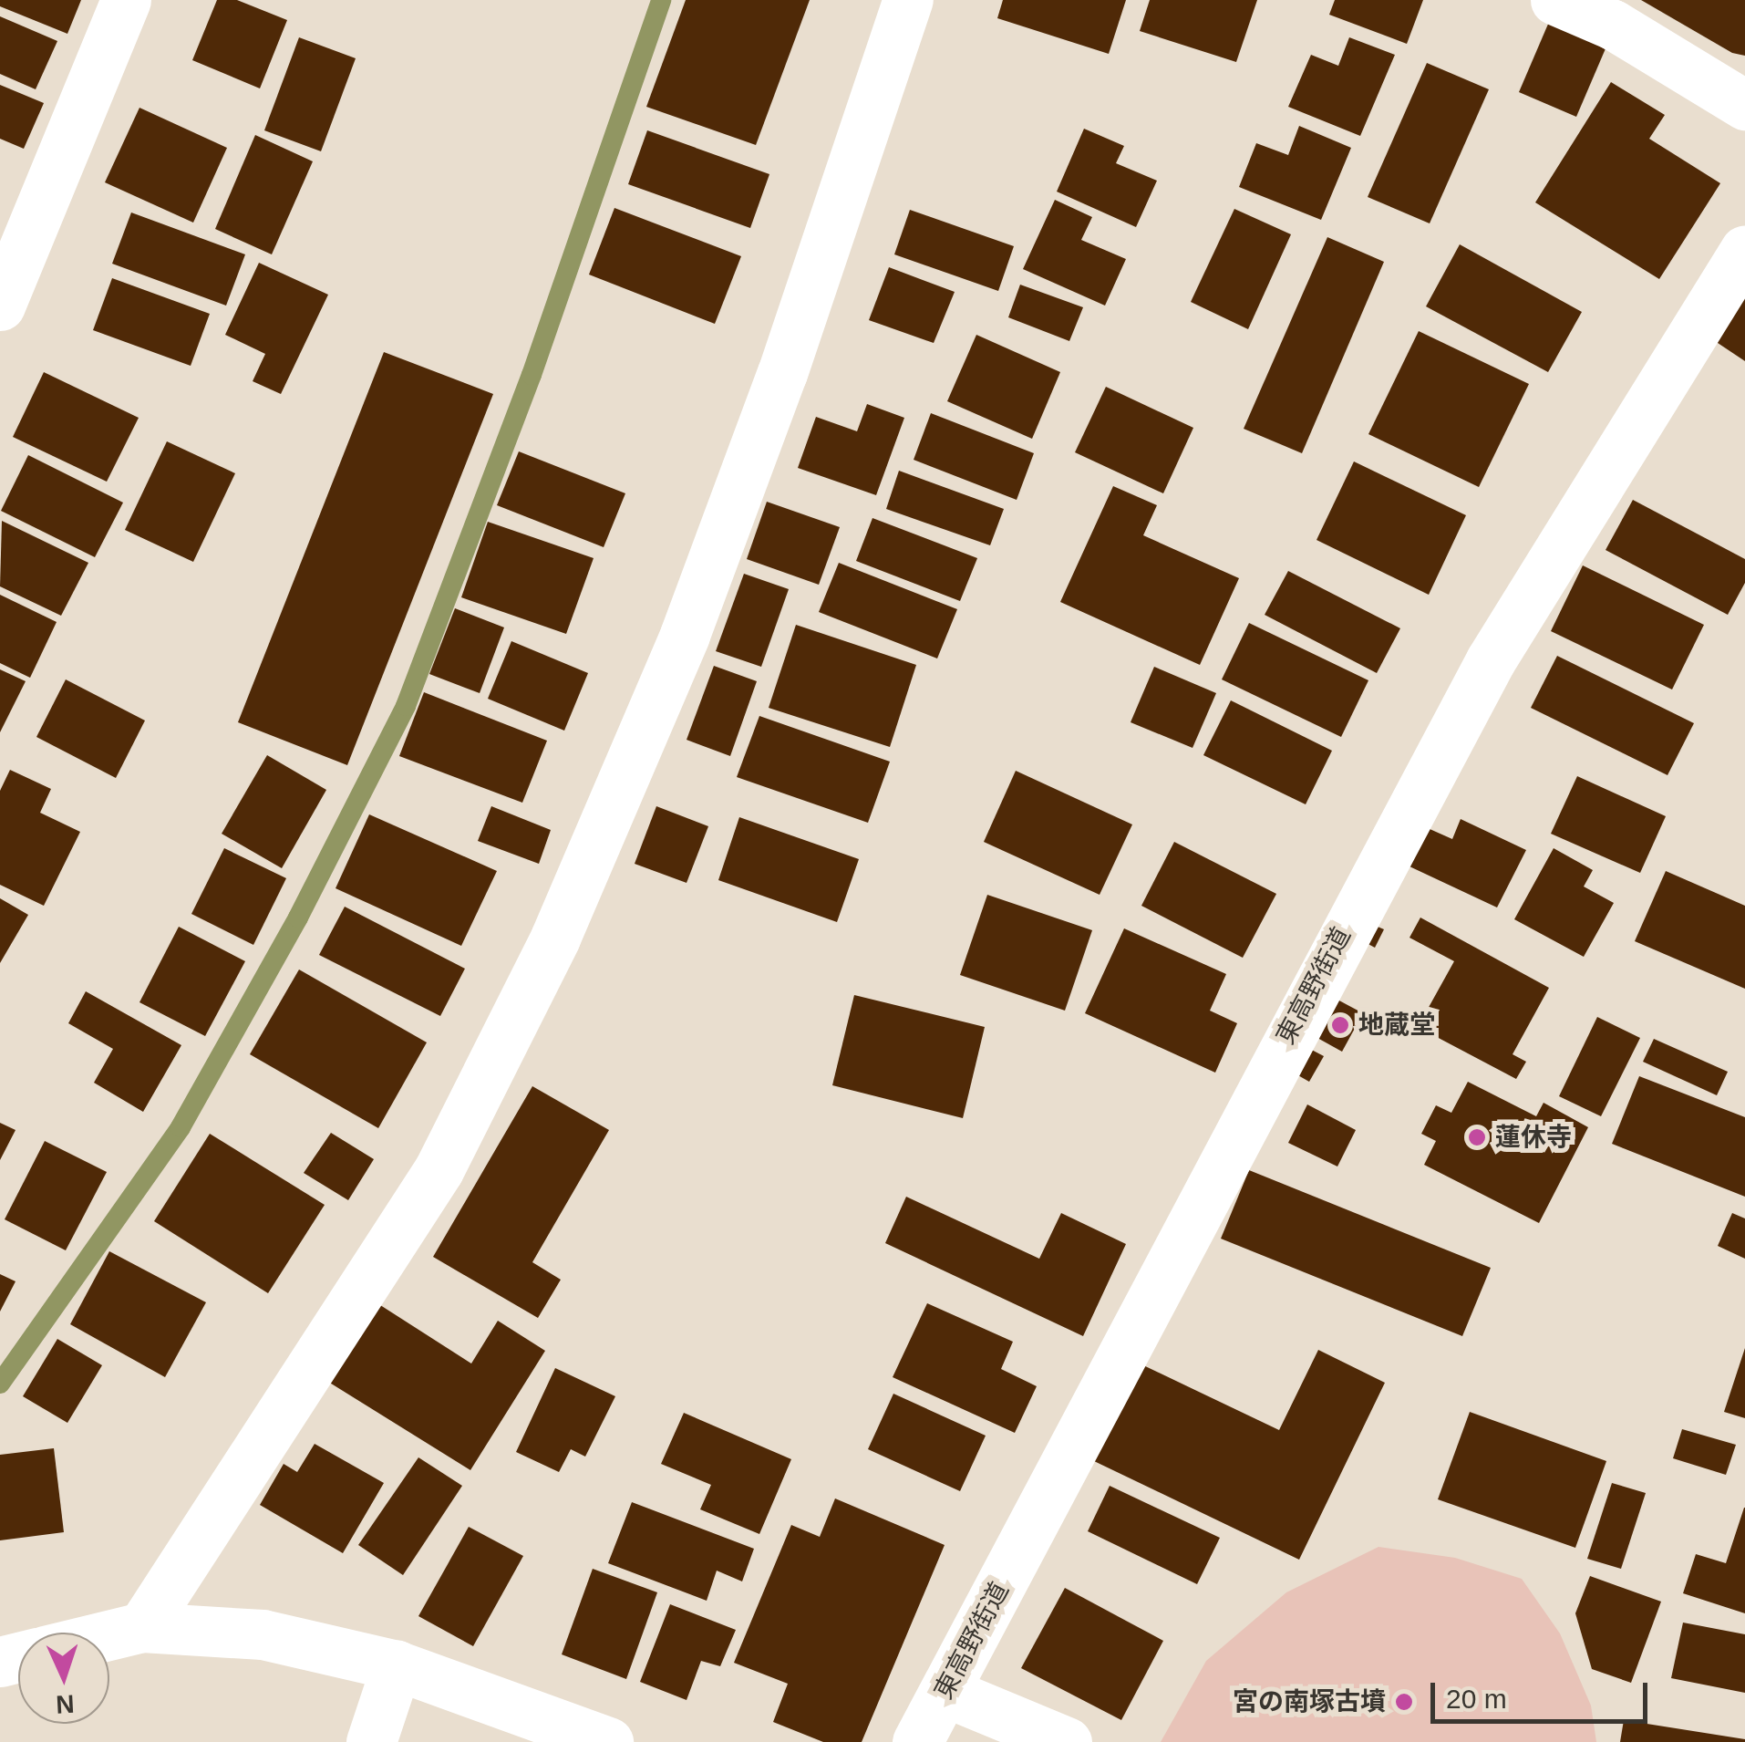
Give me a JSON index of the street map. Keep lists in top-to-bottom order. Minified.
{"streets":{"street":["東高野街道"]},"places":["地蔵堂","蓮休寺","宮の南塚古墳"],"scale_bar":"20 m","north":"bottom"}
